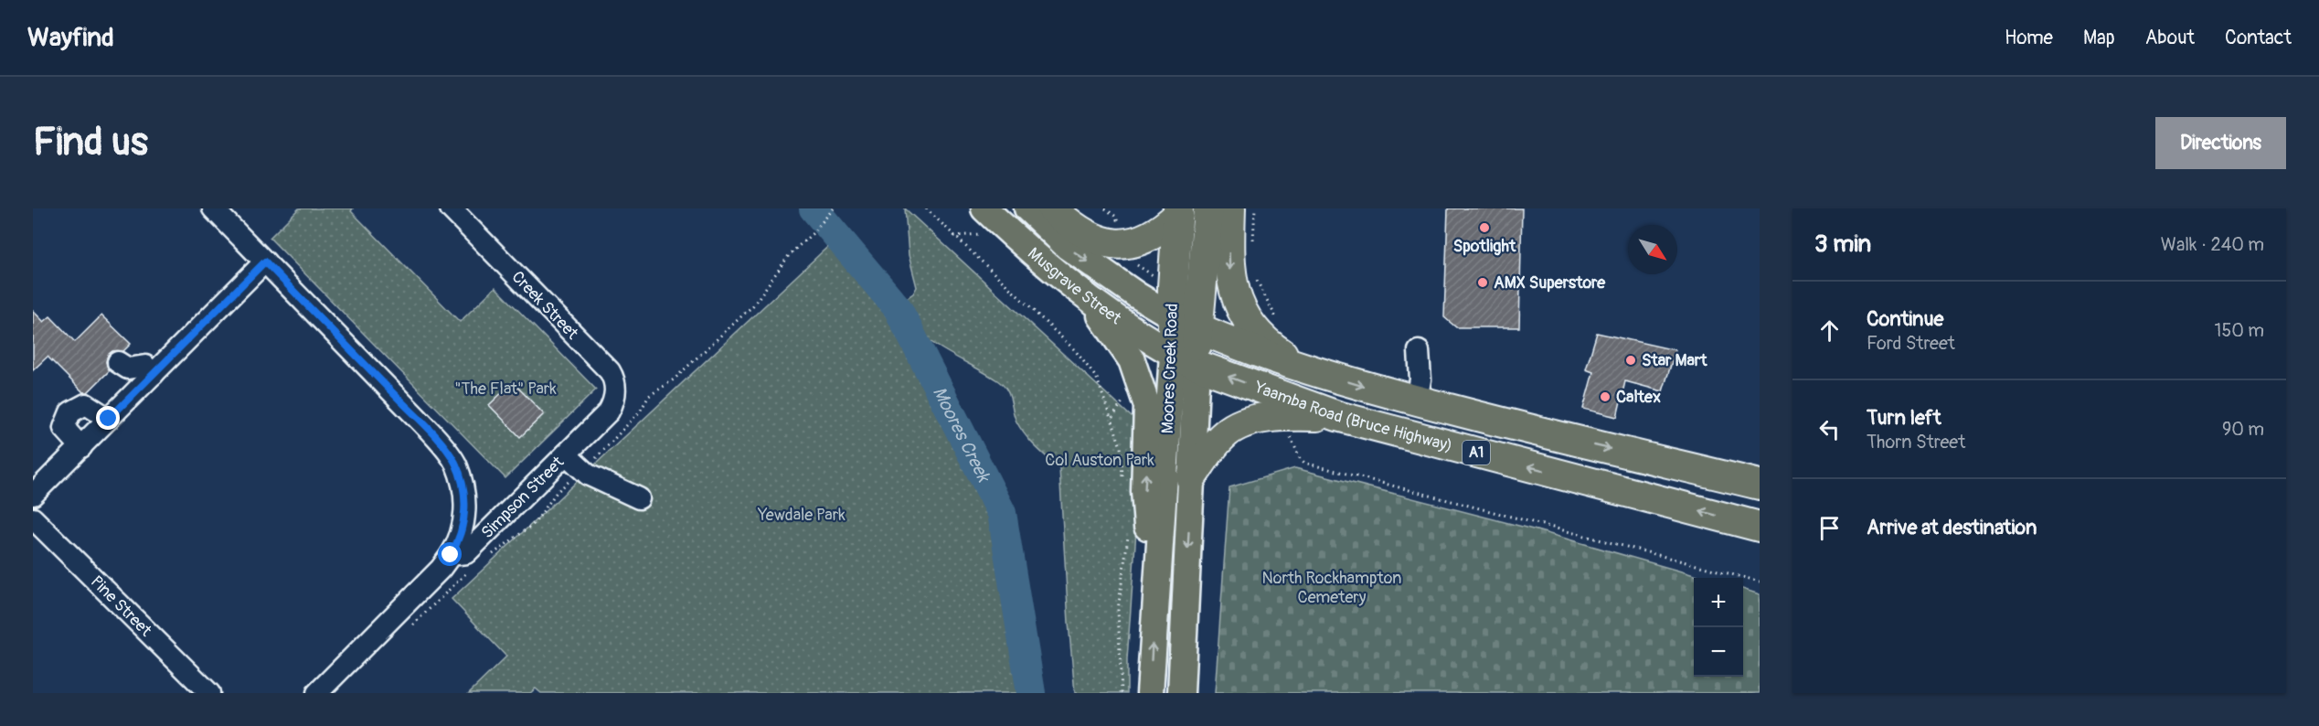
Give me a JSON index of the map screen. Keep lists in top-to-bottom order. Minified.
{"streets":{"highway":["Moores Creek Road","Yaamba Road (Bruce Highway)","A1"],"main road":["Musgrave Street"],"street":["Creek Street","Simpson Street","Pine Street"]},"crossings":[["Musgrave Street","Moores Creek Road"],["Musgrave Street","Yaamba Road (Bruce Highway)"],["Creek Street","Simpson Street"],["Moores Creek Road","Yaamba Road (Bruce Highway)"],["Yaamba Road (Bruce Highway)","A1"]],"water":["Moores Creek"],"parks":["\"The Flat\" Park","Col Auston Park","Yewdale Park","North Rockhampton Cemetery"],"places":["Spotlight","AMX Superstore","Star Mart","Caltex"],"north":"bottom right","page":{"header":"Wayfind","nav":["Home","Map","About","Contact"],"buttons":"Directions","title":"Find us","heading":["3 min","Walk · 240 m"],"list":[["Continue","Ford Street","150 m"],["Turn left","Thorn Street","90 m"],"Arrive at destination"],"map_buttons":["+","−"]}}
